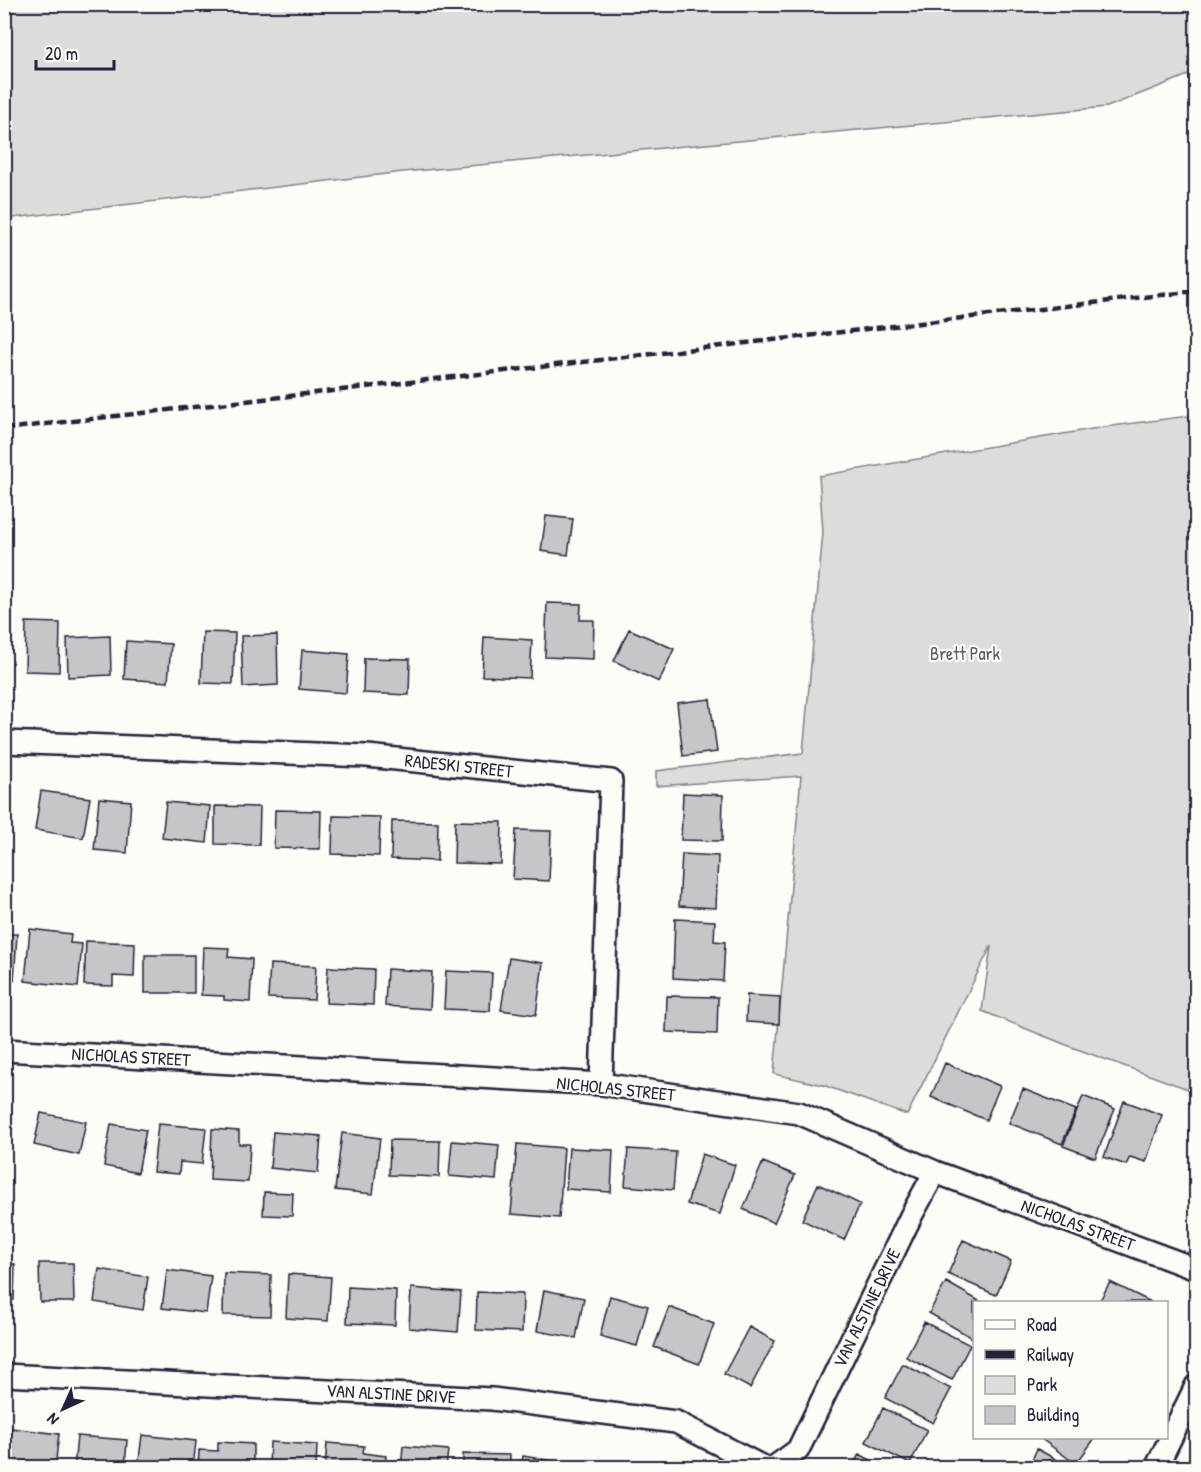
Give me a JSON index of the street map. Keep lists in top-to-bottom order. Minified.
{"streets":{"street":["RADESKI STREET","NICHOLAS STREET","VAN ALSTINE DRIVE"]},"crossings":[["RADESKI STREET","NICHOLAS STREET"],["NICHOLAS STREET","VAN ALSTINE DRIVE"]],"parks":["Brett Park"],"legend":["Road","Railway","Park","Building"],"scale_bar":"20 m","north":"bottom left"}
